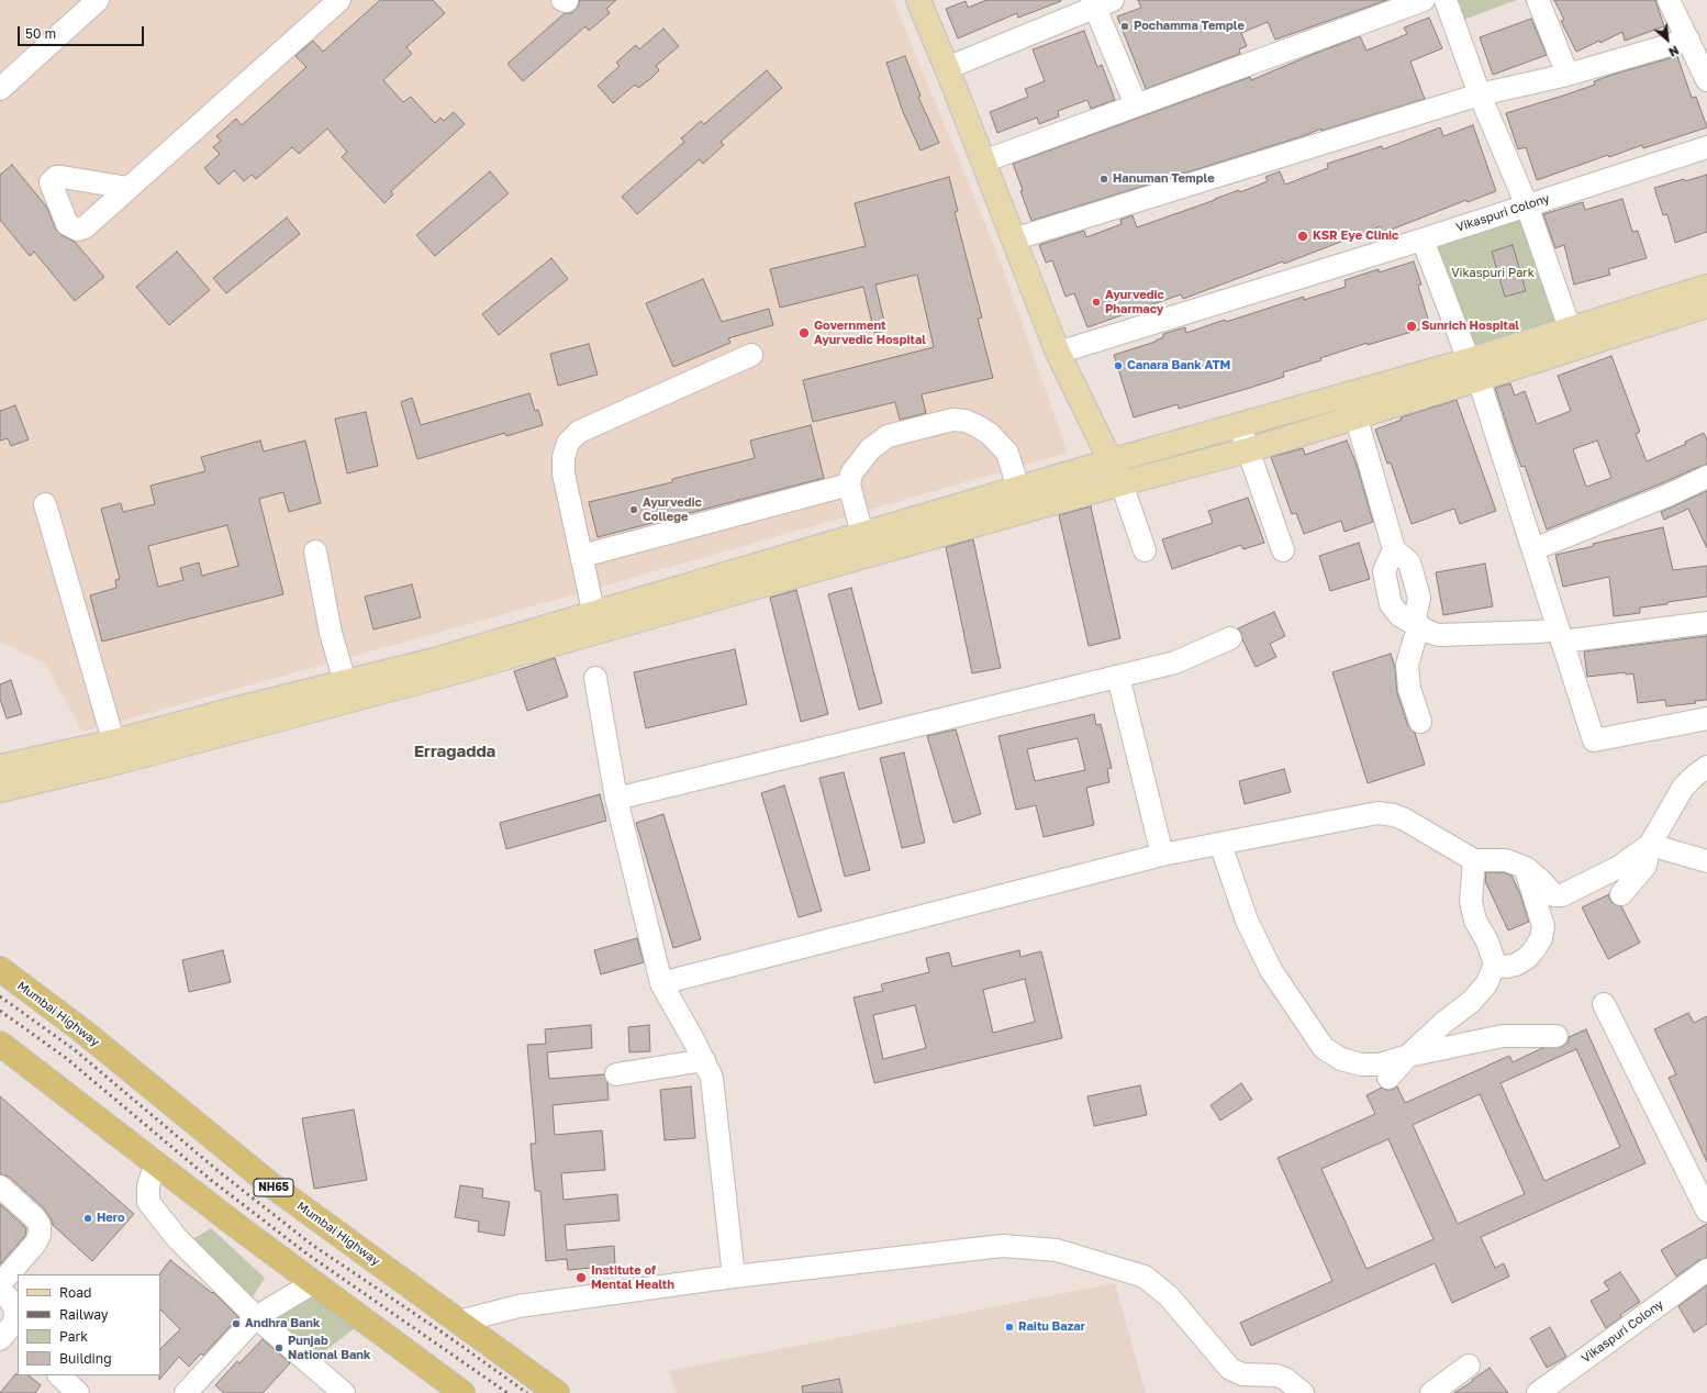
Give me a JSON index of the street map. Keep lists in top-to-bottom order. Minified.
{"streets":{"highway":["Mumbai Highway","NH65"],"street":["Vikaspuri Colony"]},"districts":["Erragadda"],"parks":["Vikaspuri Park"],"places":["Pochamma Temple","Hanuman Temple","KSR Eye Clinic","Ayurvedic Pharmacy","Sunrich Hospital","Government Ayurvedic Hospital","Canara Bank ATM","Ayurvedic College","Hero","Institute of Mental Health","Andhra Bank","Raitu Bazar","Punjab National Bank"],"legend":["Road","Railway","Park","Building"],"scale_bar":"50 m","north":"bottom right"}
